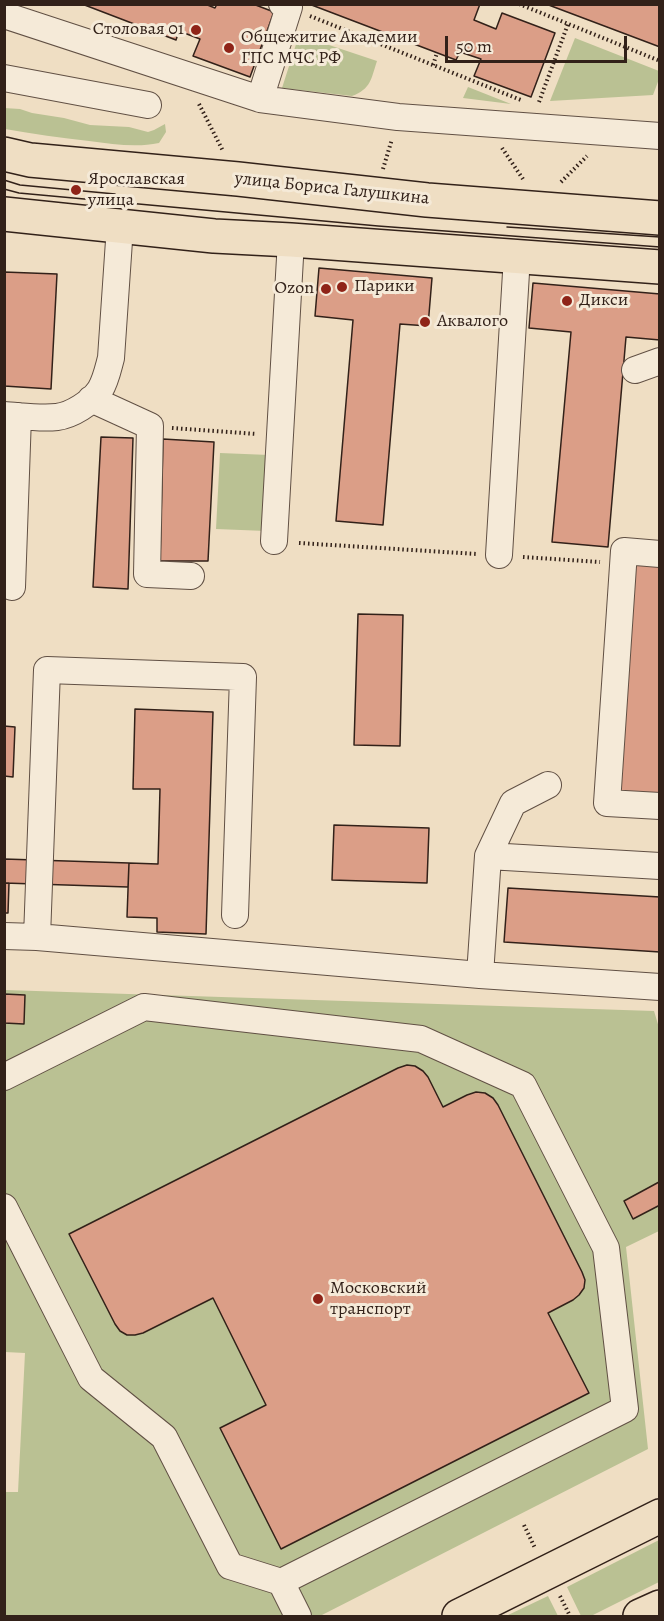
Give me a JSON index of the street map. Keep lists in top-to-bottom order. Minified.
{"streets":{"main road":["улица Бориса Галушкина"]},"places":["Столовая 01","Общежитие Академии ГПС МЧС РФ","Ярославская улица","Парики","Ozon","Дикси","Аквалого","Московский транспорт"],"scale_bar":"50 m"}
